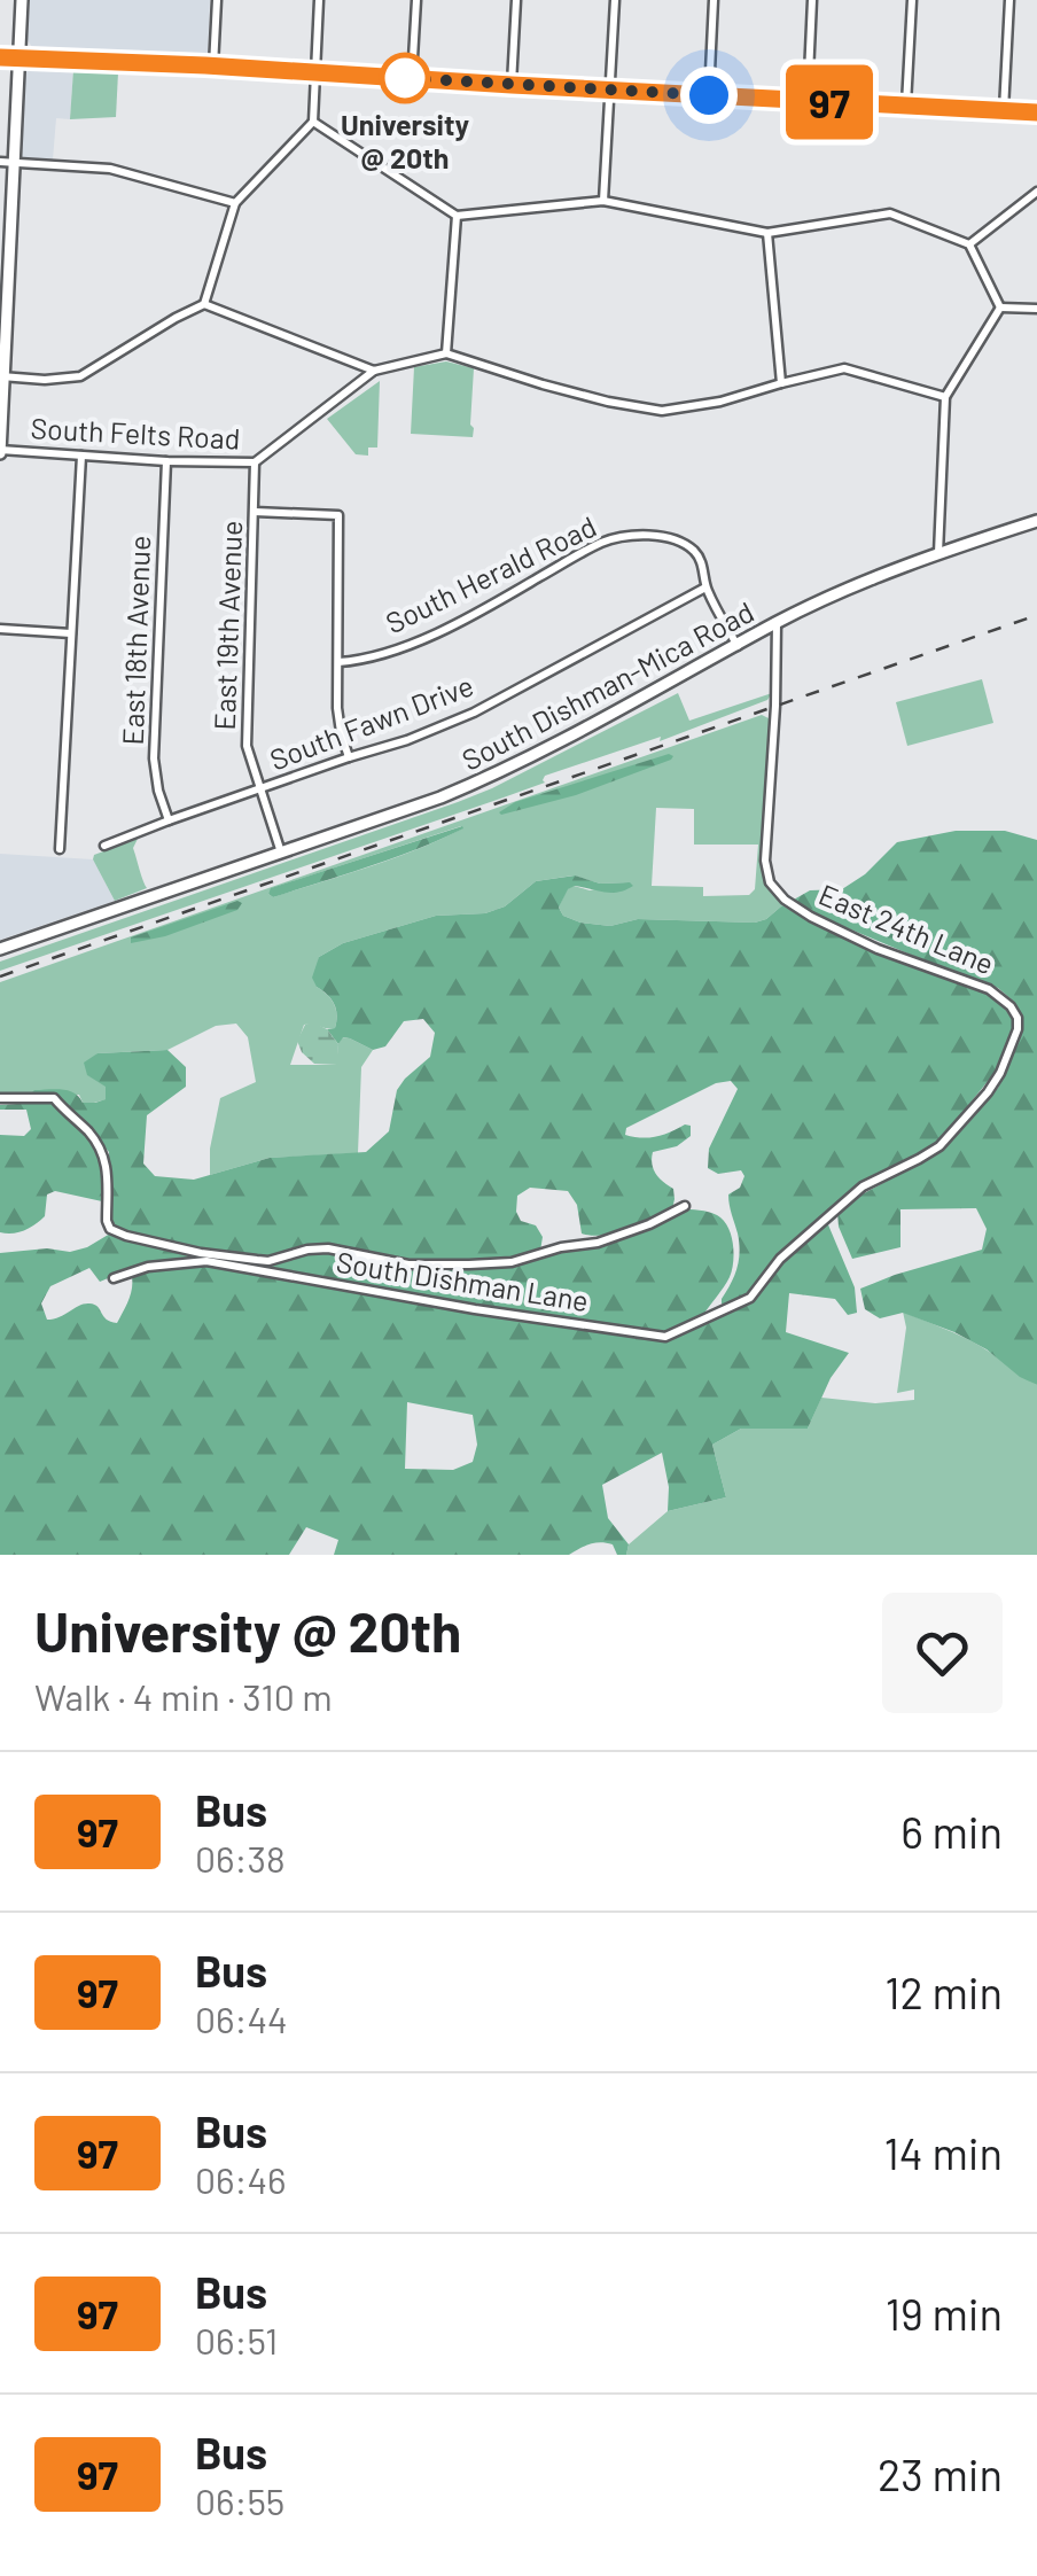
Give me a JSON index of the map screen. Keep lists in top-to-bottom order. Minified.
{"streets":{"main road":["South Dishman-Mica Road"],"street":["South Felts Road","South Herald Road","East 19th Avenue","East 18th Avenue","South Fawn Drive","East 24th Lane","South Dishman Lane"]},"crossings":[["South Felts Road","East 19th Avenue"],["South Felts Road","East 18th Avenue"],["South Herald Road","South Dishman-Mica Road"],["South Herald Road","South Fawn Drive"],["East 19th Avenue","South Dishman-Mica Road"],["East 19th Avenue","South Fawn Drive"],["East 18th Avenue","South Fawn Drive"],["South Dishman-Mica Road","East 24th Lane"],["East 24th Lane","South Dishman Lane"]],"places":["University @ 20th"],"lines":["bus line 97"],"page":{"on_map":"97","heading":["University @ 20th","Walk · 4 min · 310 m"],"list":[{"mark":"97","name":"Bus","note":"06:38","value":"6 min"},{"mark":"97","name":"Bus","note":"06:44","value":"12 min"},{"mark":"97","name":"Bus","note":"06:46","value":"14 min"},{"mark":"97","name":"Bus","note":"06:51","value":"19 min"},{"mark":"97","name":"Bus","note":"06:55","value":"23 min"}]}}
